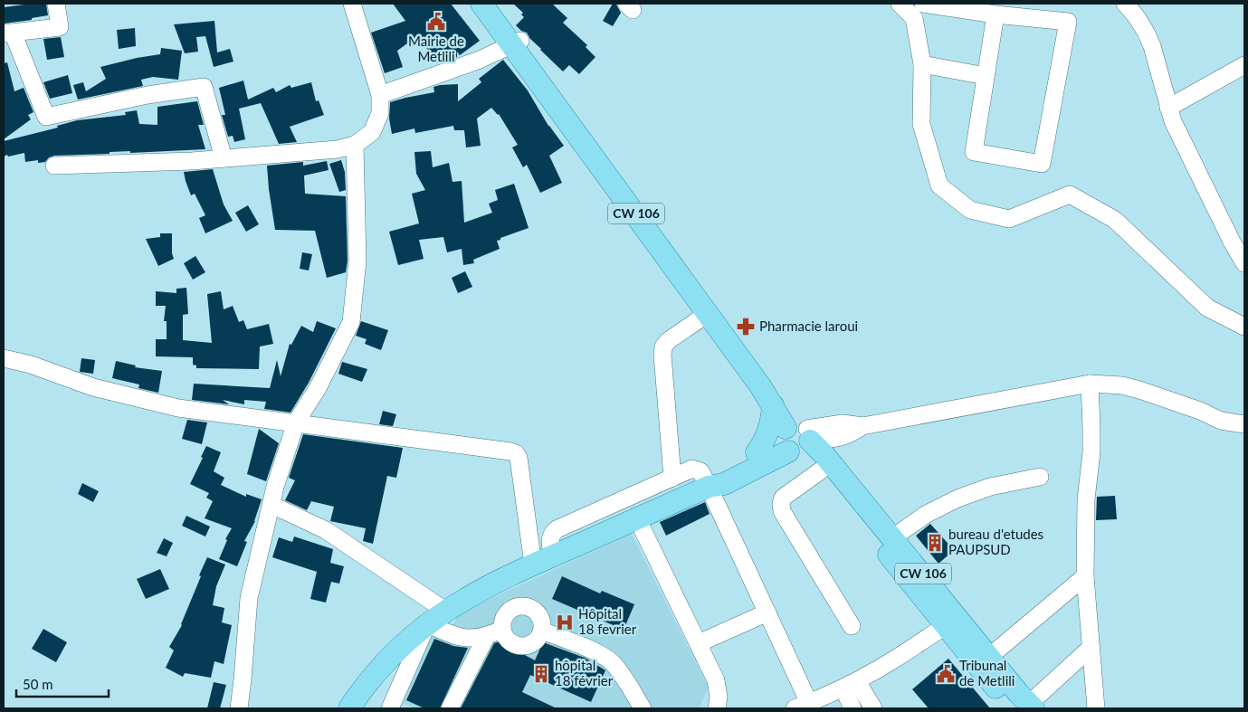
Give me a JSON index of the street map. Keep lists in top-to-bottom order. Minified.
{"streets":{"main road":["CW 106"]},"places":{"public building":["Mairie de Metlili","Tribunal de Metlili"],"pharmacy":["Pharmacie laroui"],"building":["bureau d'etudes PAUPSUD","hôpital 18 février"],"hospital":["Hôpital 18 fevrier"]},"scale_bar":"50 m"}
